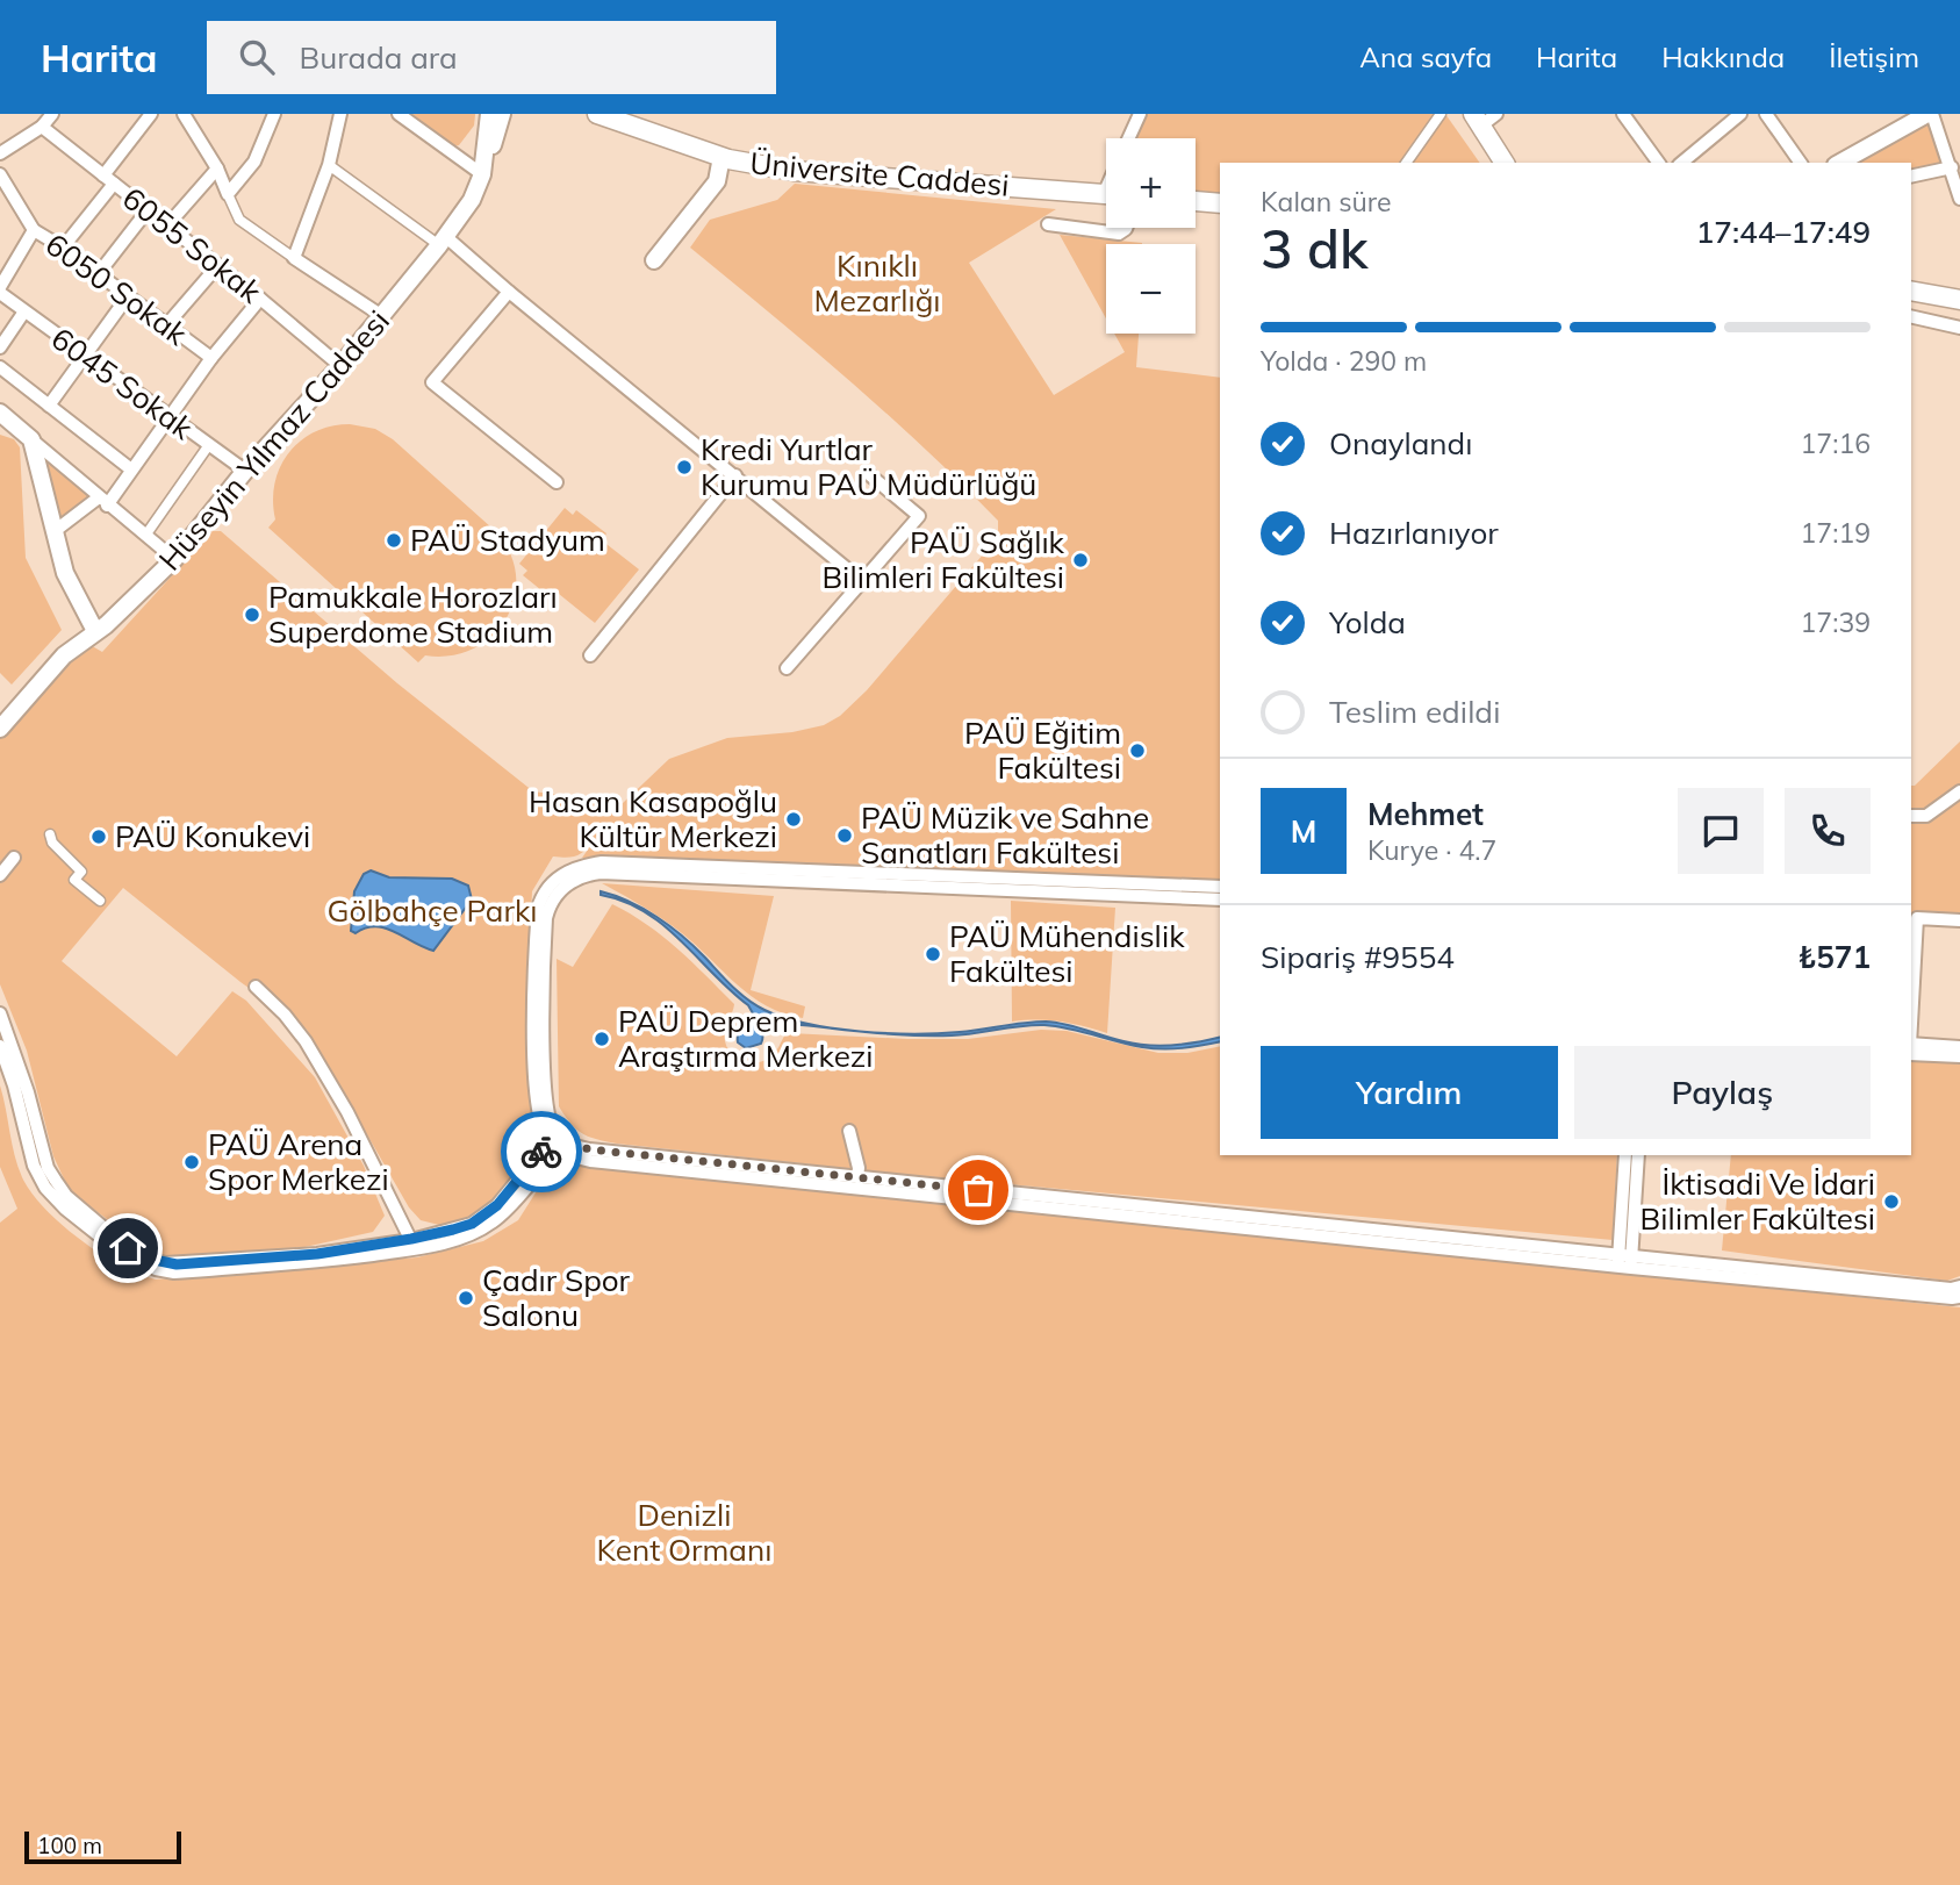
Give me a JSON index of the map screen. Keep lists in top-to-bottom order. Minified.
{"streets":{"main road":["Üniversite Caddesi"],"street":["6055 Sokak","6050 Sokak","6045 Sokak","Hüseyin Yılmaz Caddesi"]},"crossings":[["6055 Sokak","Hüseyin Yılmaz Caddesi"],["6045 Sokak","Hüseyin Yılmaz Caddesi"]],"parks":["Kınıklı Mezarlığı","Gölbahçe Parkı","Denizli Kent Ormanı"],"places":["Kredi Yurtlar Kurumu PAÜ Müdürlüğü","PAÜ Stadyum","PAÜ Sağlık Bilimleri Fakültesi","Pamukkale Horozları Superdome Stadium","PAÜ Eğitim Fakültesi","Hasan Kasapoğlu Kültür Merkezi","PAÜ Müzik ve Sahne Sanatları Fakültesi","PAÜ Konukevi","PAÜ Mühendislik Fakültesi","PAÜ Deprem Araştırma Merkezi","PAÜ Arena Spor Merkezi","İktisadi Ve İdari Bilimler Fakültesi","Çadır Spor Salonu"],"scale_bar":"100 m","page":{"header":"Harita","search":"Burada ara","nav":["Ana sayfa","Harita","Hakkında","İletişim"],"map_buttons":["+","−"],"heading":["3 dk","Kalan süre","17:44–17:49"],"panel":["Mehmet","Kurye · 4.7","Sipariş #9554","₺571"],"bar":"Yolda · 290 m","list":[["Onaylandı","17:16"],["Hazırlanıyor","17:19"],["Yolda","17:39"],"Teslim edildi"],"round":"M","buttons":["Yardım","Paylaş"],"scale":"100 m"}}
